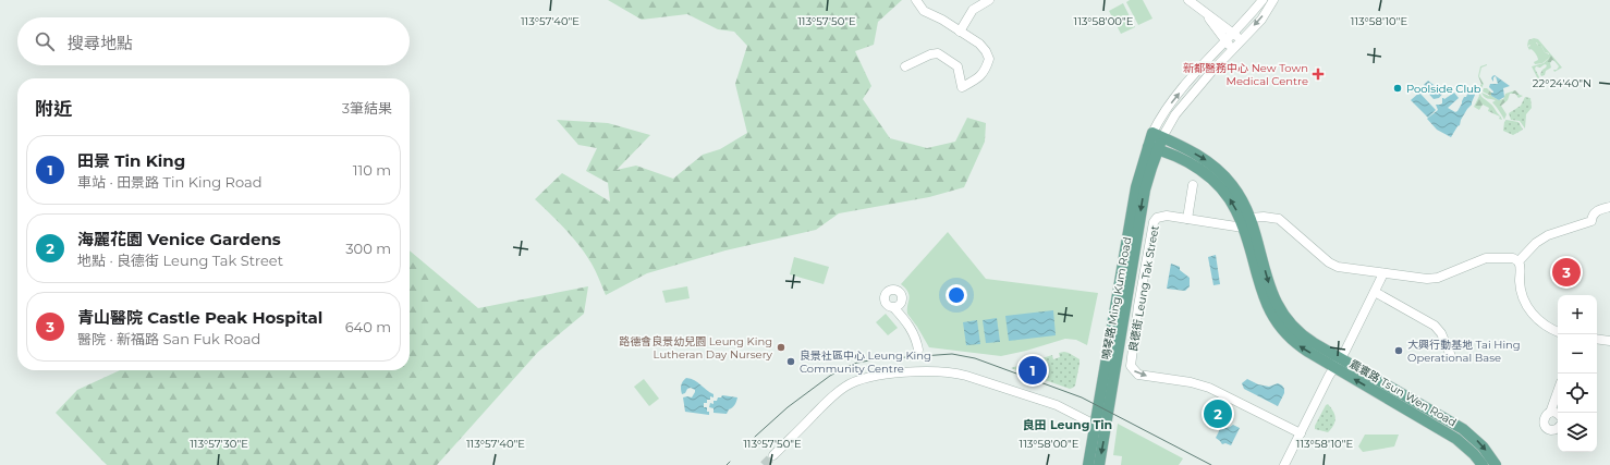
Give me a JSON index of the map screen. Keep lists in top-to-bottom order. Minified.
{"streets":{"main road":["鳴琴路 Ming Kum Road","震寰路 Tsun Wen Road"],"street":["良德街 Leung Tak Street"]},"crossings":[["良德街 Leung Tak Street","震寰路 Tsun Wen Road"],["鳴琴路 Ming Kum Road","震寰路 Tsun Wen Road"]],"districts":["良田 Leung Tin"],"places":{"health":["新都醫務中心 New Town Medical Centre"],"other":["Poolside Club","路德會良景幼兒園 Leung King Lutheran Day Nursery","大興行動基地 Tai Hing Operational Base","良景社區中心 Leung King Community Centre"]},"page":{"search":"搜尋地點","heading":["附近","3筆結果"],"list":[{"mark":"1","name":"田景 Tin King","note":"車站 · 田景路 Tin King Road","value":"110 m"},{"mark":"2","name":"海麗花園 Venice Gardens","note":"地點 · 良德街 Leung Tak Street","value":"300 m"},{"mark":"3","name":"青山醫院 Castle Peak Hospital","note":"醫院 · 新福路 San Fuk Road","value":"640 m"}],"pins":["3","1","2"],"map_buttons":["+","−"]},"coordinates":["113°57'40\"E","113°57'50\"E","113°58'00\"E","113°58'10\"E","22°24'40\"N","113°57'30\"E"]}
